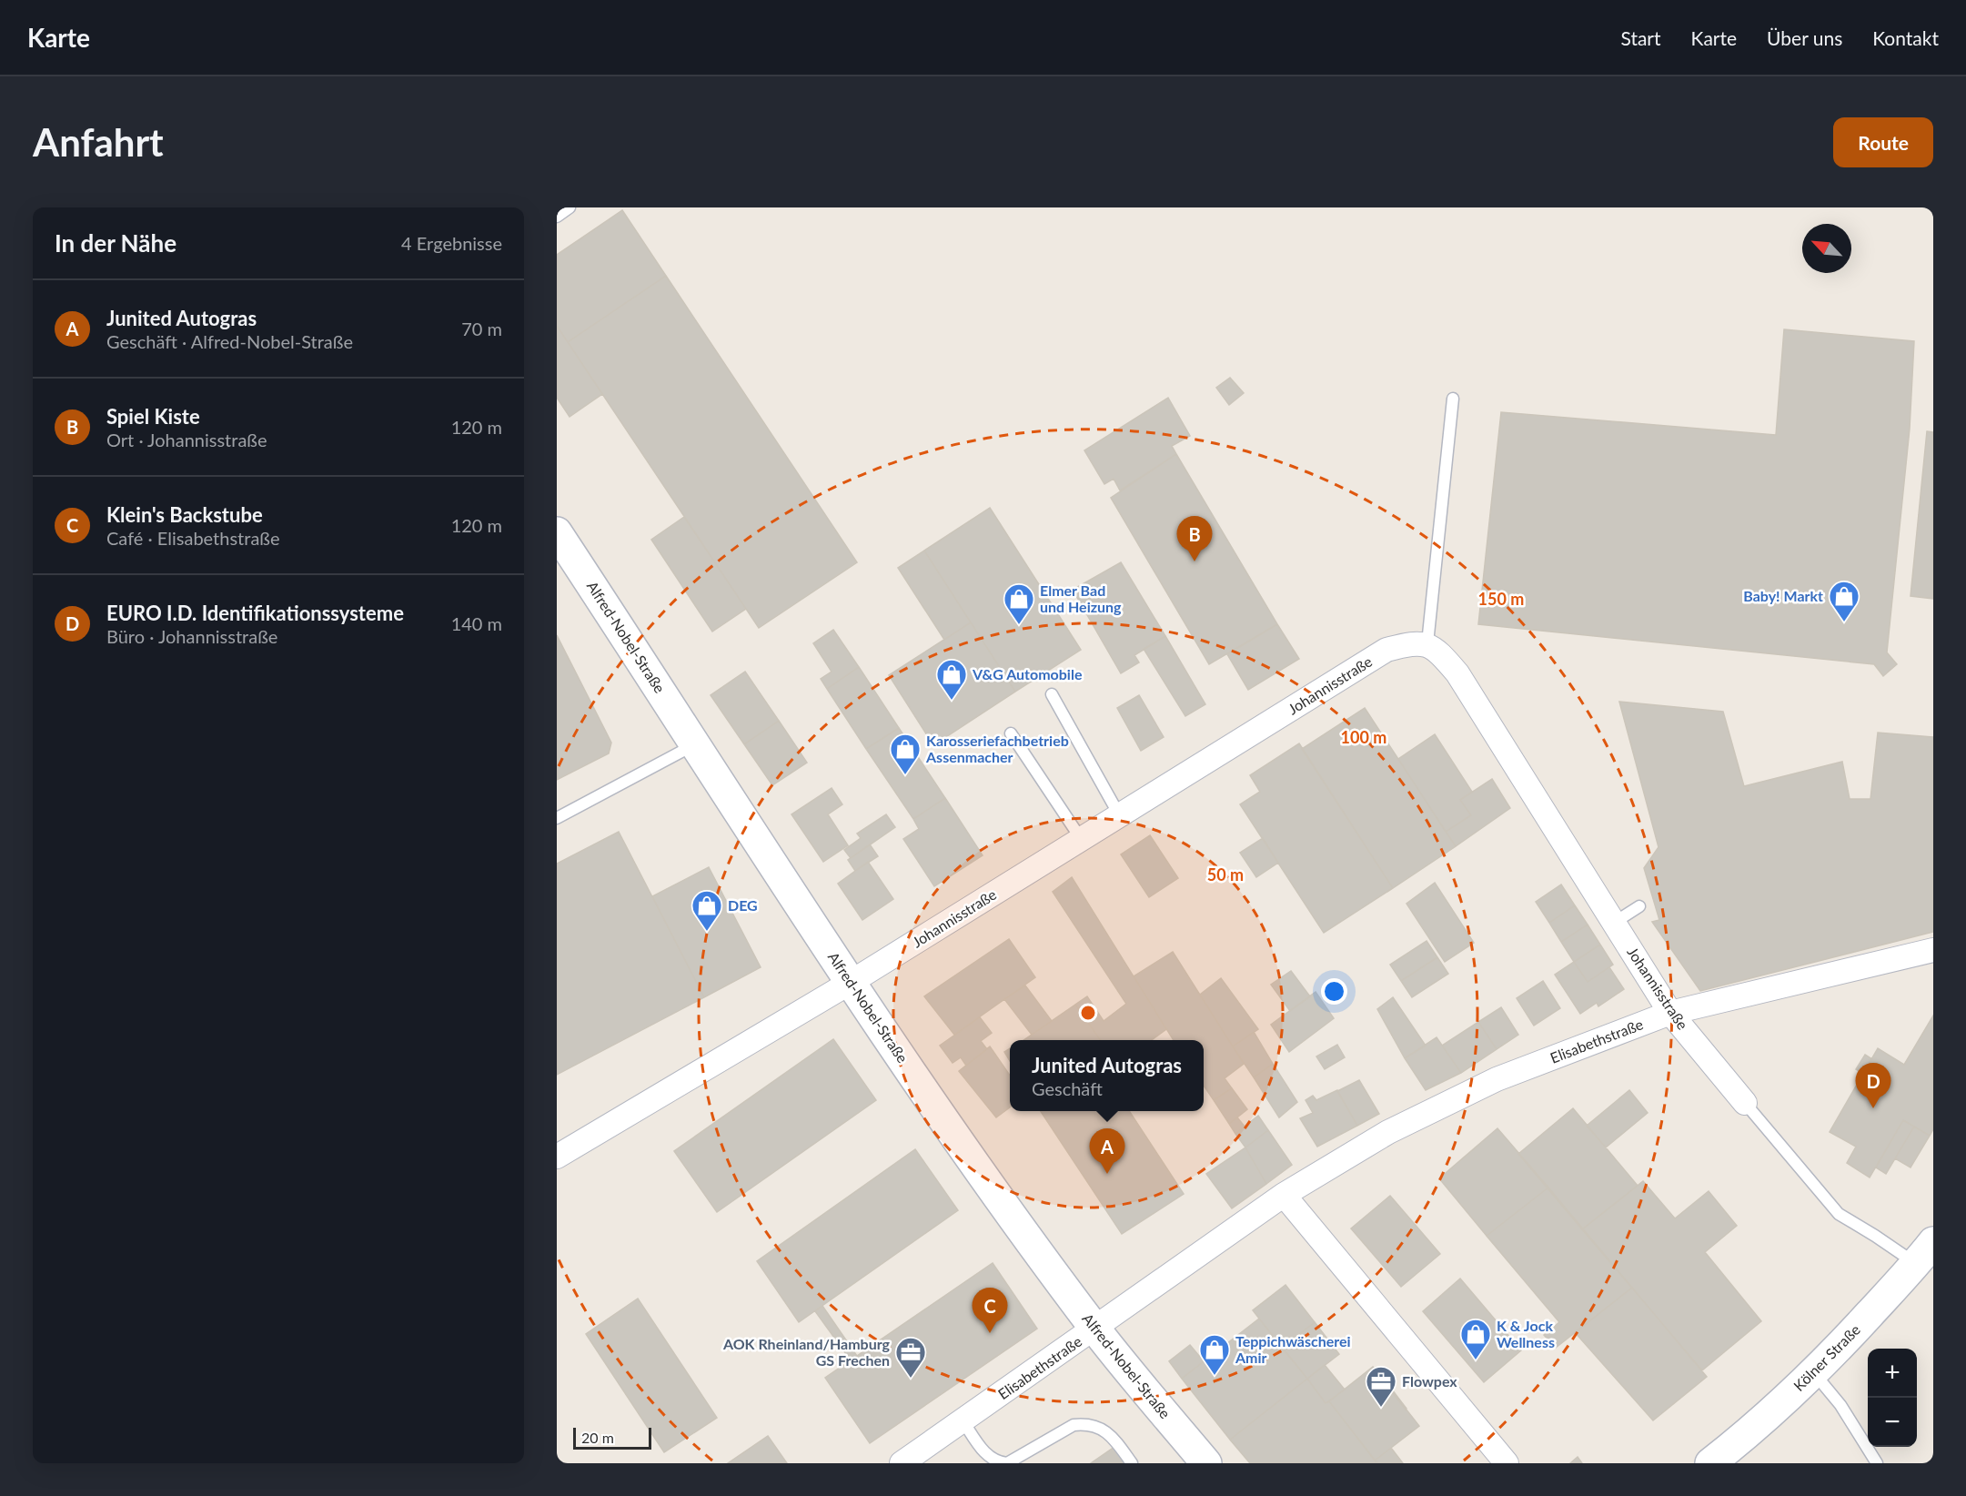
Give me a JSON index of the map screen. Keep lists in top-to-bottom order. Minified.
{"streets":{"street":["Alfred-Nobel-Straße","Johannisstraße","Elisabethstraße","Kölner Straße"]},"crossings":[["Alfred-Nobel-Straße","Johannisstraße"],["Alfred-Nobel-Straße","Elisabethstraße"],["Johannisstraße","Elisabethstraße"],["Johannisstraße","Kölner Straße"]],"places":{"shop":["Baby! Markt","Elmer Bad und Heizung","V&G Automobile","Karosseriefachbetrieb Assenmacher","DEG","K & Jock Wellness","Teppichwäscherei Amir"],"office":["AOK Rheinland/Hamburg GS Frechen","Flowpex"]},"scale_bar":"20 m","north":"top left","page":{"header":"Karte","nav":["Start","Karte","Über uns","Kontakt"],"buttons":"Route","title":"Anfahrt","heading":["In der Nähe","4 Ergebnisse"],"list":[{"mark":"A","name":"Junited Autogras","note":"Geschäft · Alfred-Nobel-Straße","value":"70 m"},{"mark":"B","name":"Spiel Kiste","note":"Ort · Johannisstraße","value":"120 m"},{"mark":"C","name":"Klein's Backstube","note":"Café · Elisabethstraße","value":"120 m"},{"mark":"D","name":"EURO I.D. Identifikationssysteme","note":"Büro · Johannisstraße","value":"140 m"}],"pins":["B","D","A","C"],"popup":["Junited Autogras","Geschäft"],"map_buttons":["+","−"],"scale":"20 m"},"rings":["150 m","100 m","50 m"]}
